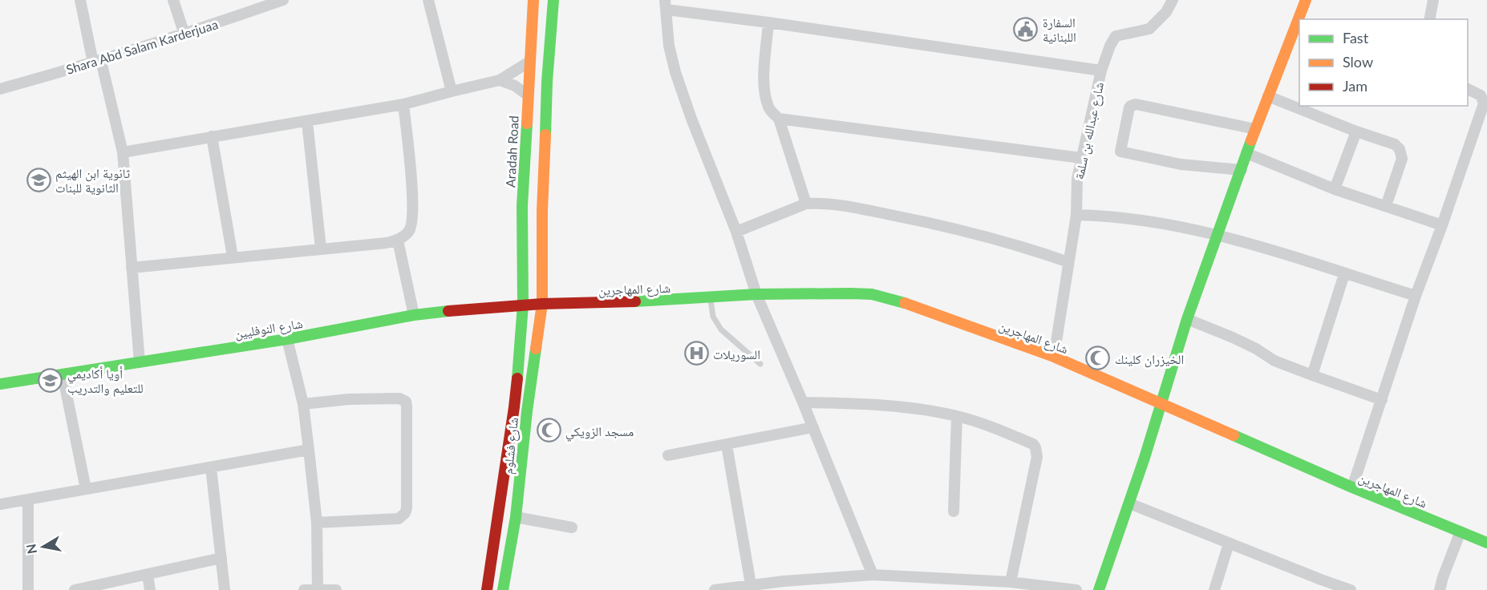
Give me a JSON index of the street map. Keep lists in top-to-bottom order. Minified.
{"streets":{"main road":["Aradah Road","شارع المهاجرين","شارع النوفليين","شارع فشلوم"],"street":["Shara Abd Salam Karderjuaa","شارع عبدالله بن سلمة"]},"crossings":[["شارع عبدالله بن سلمة","شارع المهاجرين"],["Aradah Road","شارع النوفليين"],["Aradah Road","شارع فشلوم"],["شارع المهاجرين","شارع النوفليين"],["شارع المهاجرين","شارع فشلوم"],["شارع النوفليين","شارع فشلوم"]],"places":{"public building":["السفارة اللبنانية"],"school or university":["ثانوية ابن الهيثم الثانوية للبنات","أويا أكاديمي للتعليم والتدريب"],"hospital":["السوريلات"],"mosque":["الخيزران كلينك","مسجد الزويكي"]},"legend":["Fast","Slow","Jam"],"north":"left"}
